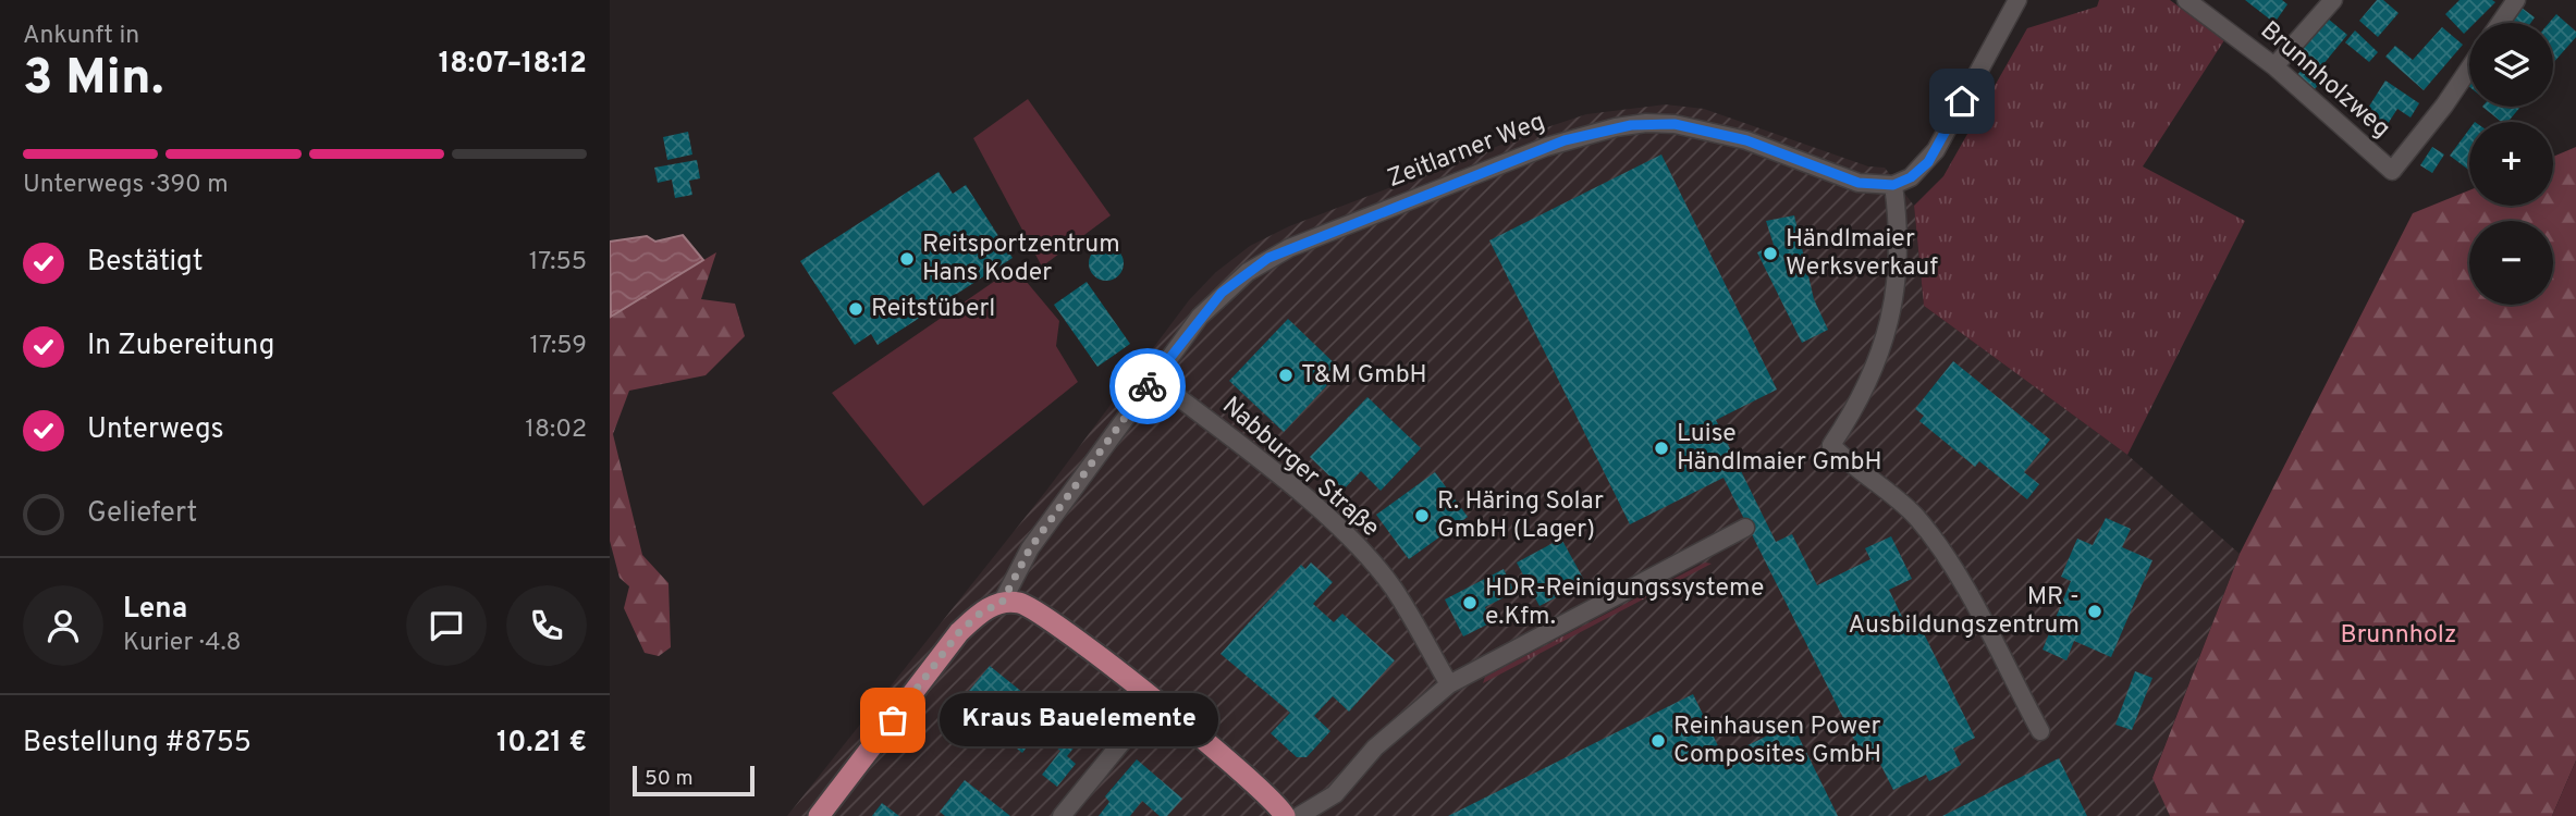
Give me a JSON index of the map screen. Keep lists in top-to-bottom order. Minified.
{"streets":{"street":["Brunnholzweg","Zeitlarner Weg","Nabburger Straße"]},"crossings":[["Zeitlarner Weg","Nabburger Straße"]],"parks":["Brunnholz"],"places":["Händlmaier Werksverkauf","Reitsportzentrum Hans Koder","Reitstüberl","T&M GmbH","Luise Händlmaier GmbH","R. Häring Solar GmbH (Lager)","HDR-Reinigungssysteme e.Kfm.","MR - Ausbildungszentrum","Kraus Bauelemente","Reinhausen Power Composites GmbH"],"scale_bar":"50 m","page":{"heading":["3 Min.","Ankunft in","18:07–18:12"],"panel":["Lena","Kurier · 4.8","Bestellung #8755","10.21 €"],"map_buttons":["+","−"],"bar":"Unterwegs · 390 m","list":[["Bestätigt","17:55"],["In Zubereitung","17:59"],["Unterwegs","18:02"],"Geliefert"],"bubble":"Kraus Bauelemente","scale":"50 m"}}
